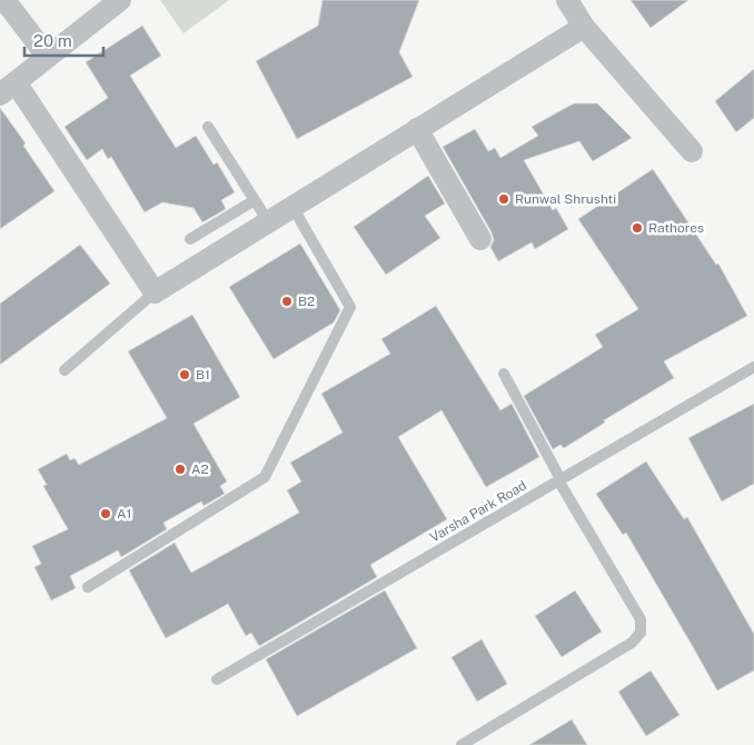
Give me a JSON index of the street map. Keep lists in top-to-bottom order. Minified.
{"streets":{"lane":["Varsha Park Road"]},"places":["Runwal Shrushti","Rathores","B2","B1","A2","A1"],"scale_bar":"20 m"}
